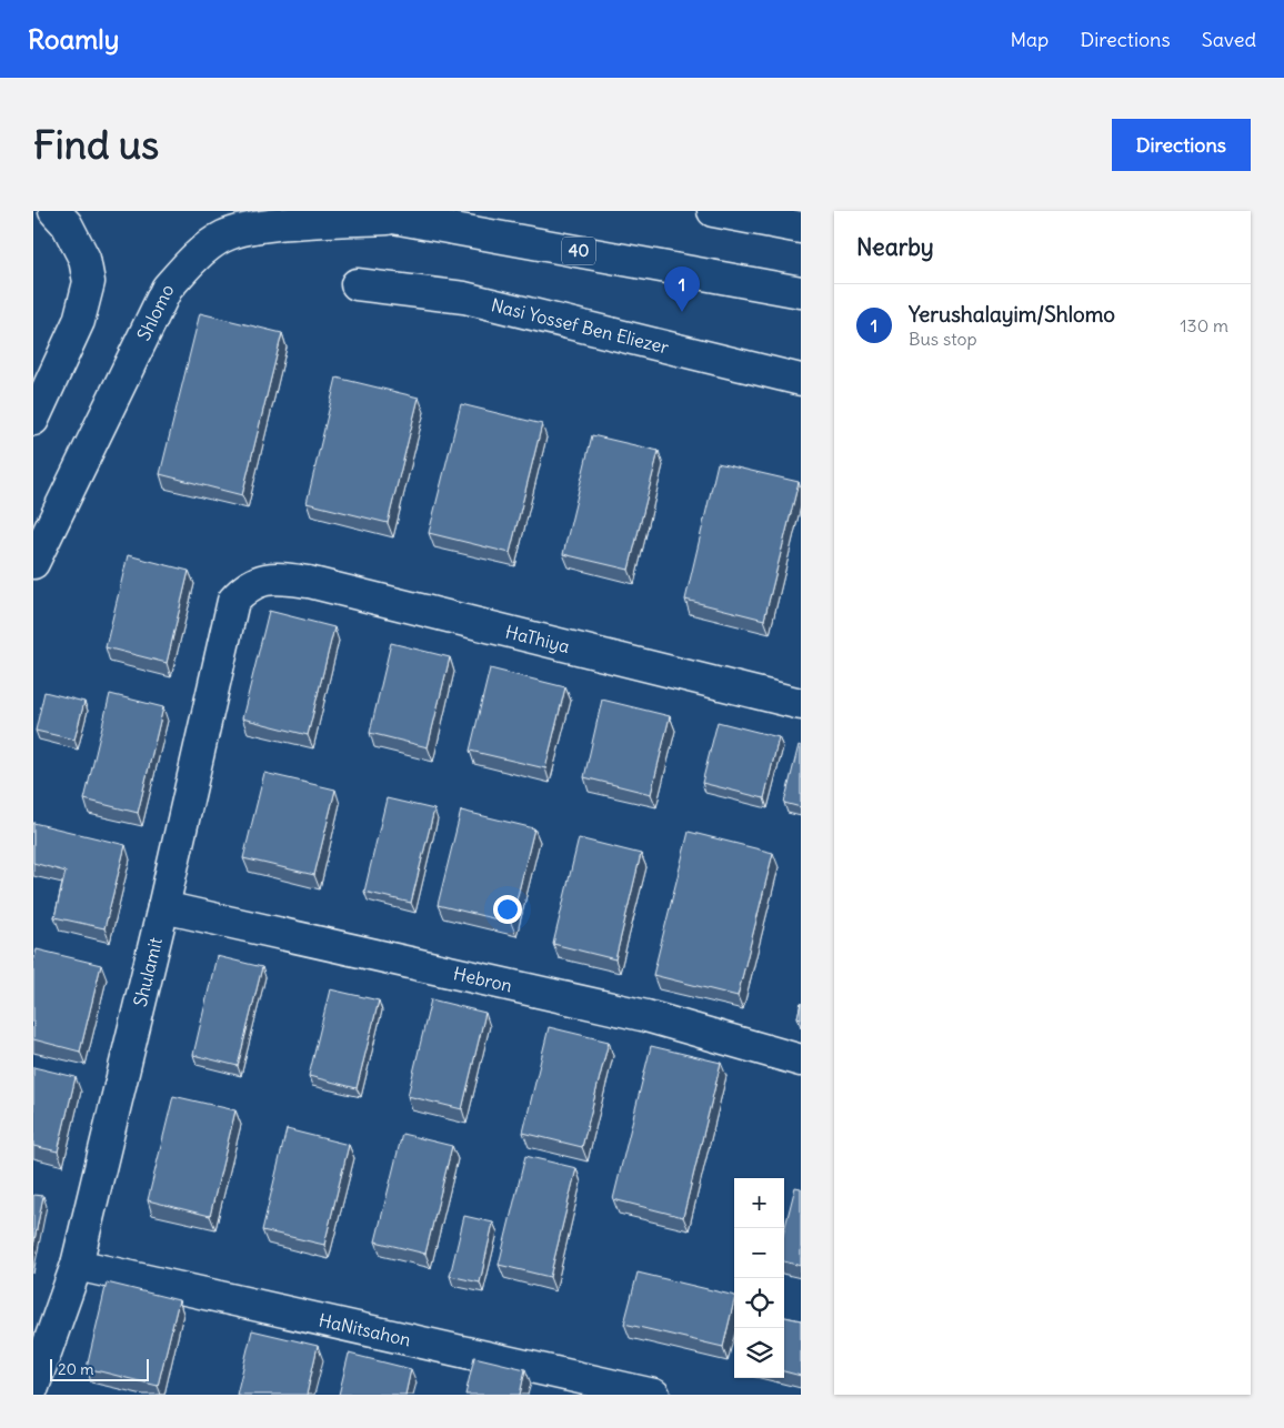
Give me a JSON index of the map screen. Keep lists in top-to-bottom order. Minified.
{"streets":{"main road":["40","Shlomo","Nasi Yossef Ben Eliezer","HaThiya","Shulamit","Hebron","HaNitsahon"]},"crossings":[["40","Shlomo"],["HaThiya","Shulamit"],["Shulamit","Hebron"],["Shulamit","HaNitsahon"]],"scale_bar":"20 m","page":{"header":"Roamly","nav":["Map","Directions","Saved"],"buttons":"Directions","title":"Find us","heading":"Nearby","pins":"1","list":[{"mark":"1","name":"Yerushalayim/Shlomo","note":"Bus stop","value":"130 m"}],"map_buttons":["+","−"],"scale":"20 m"}}
